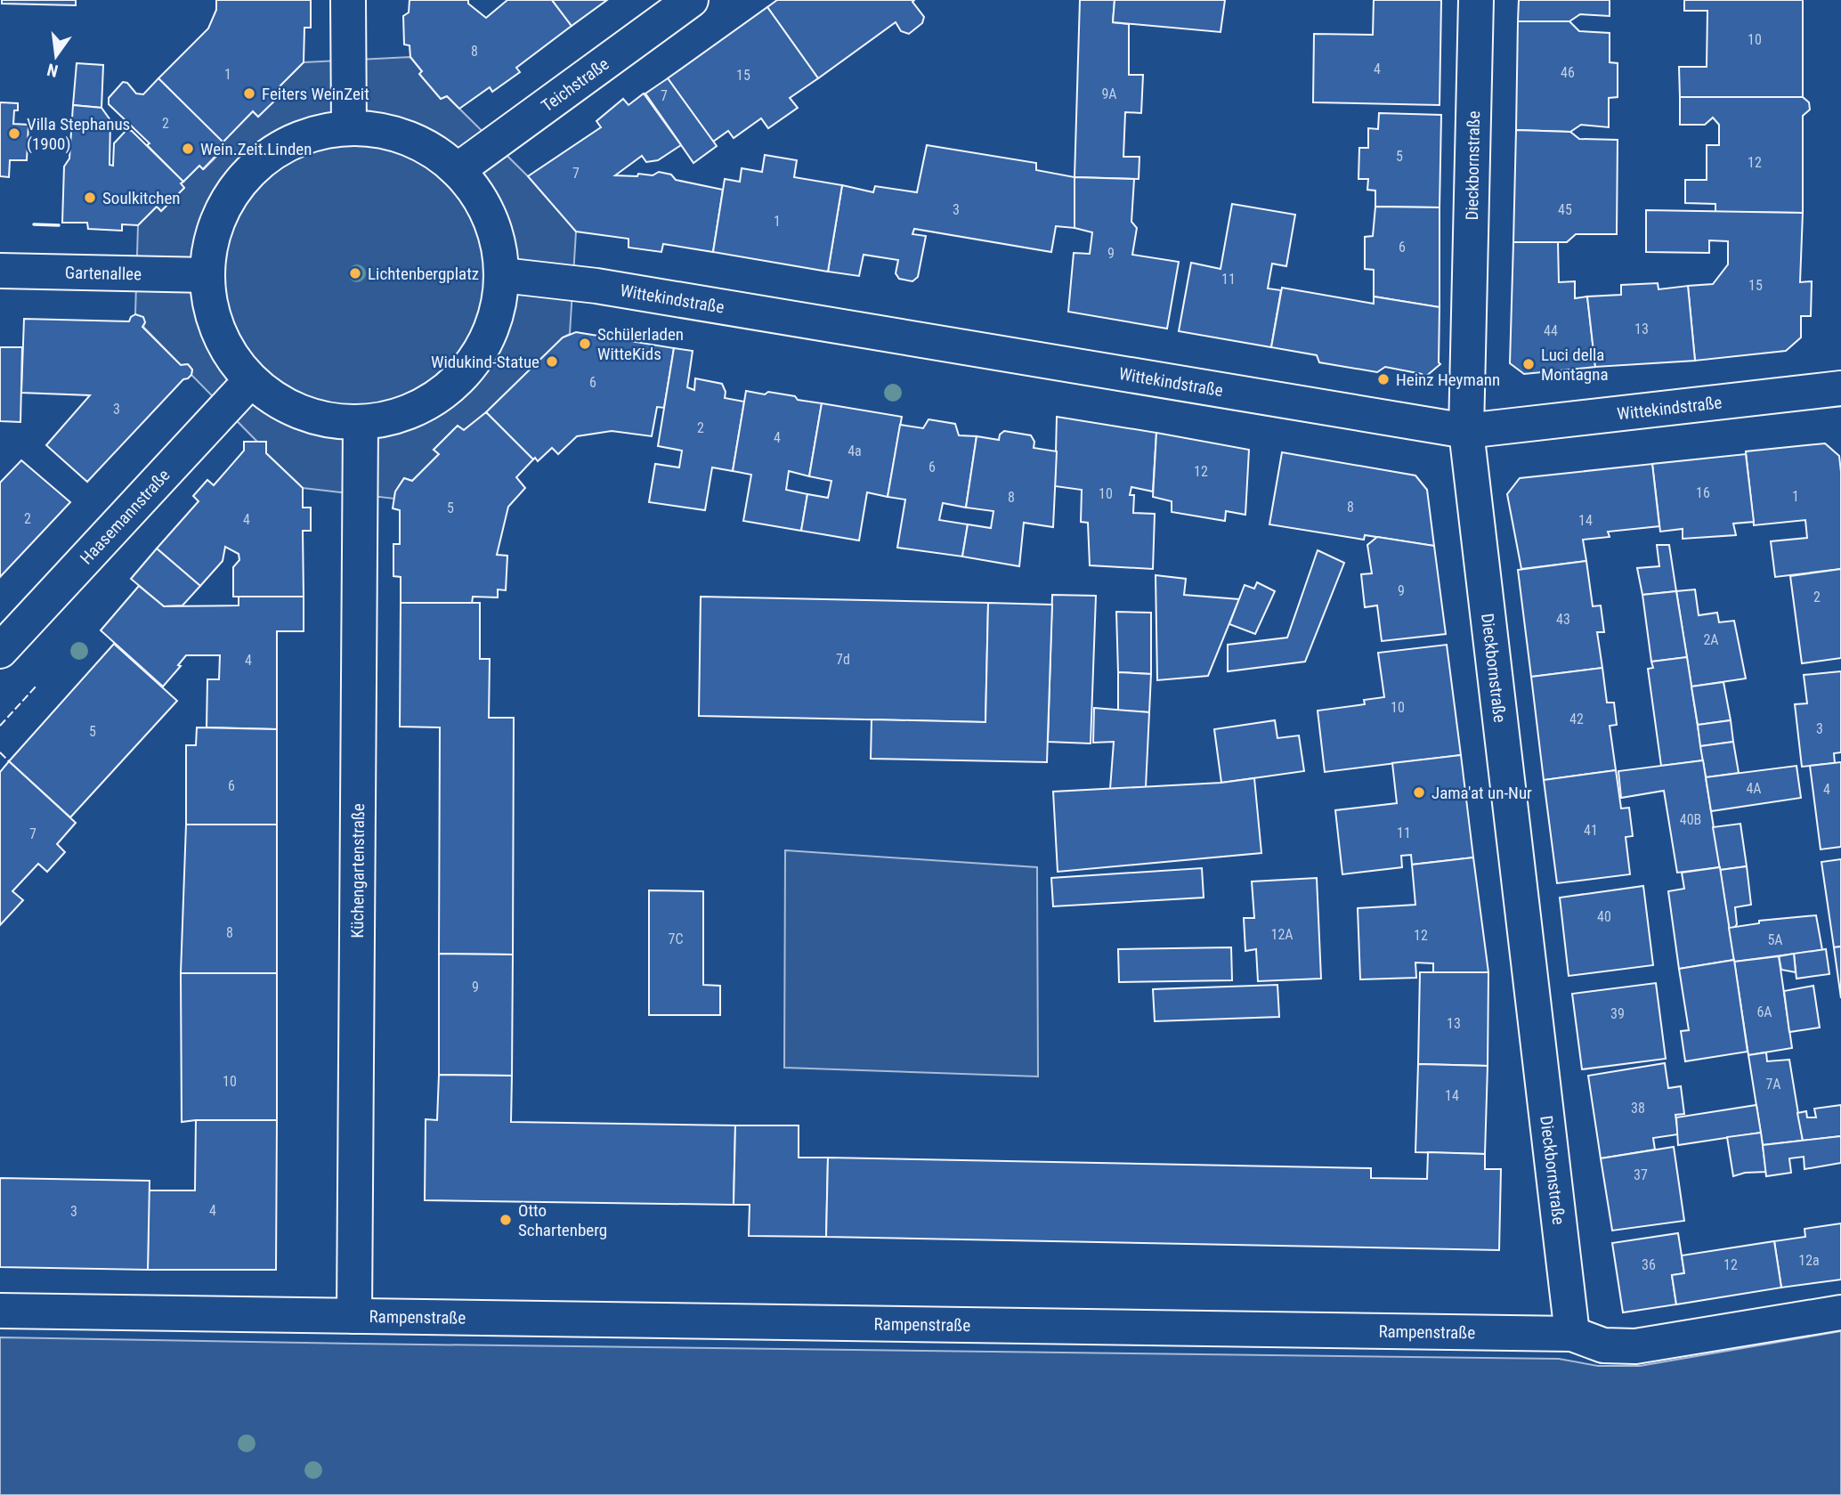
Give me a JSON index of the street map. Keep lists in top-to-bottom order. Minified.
{"streets":{"street":["Teichstraße","Dieckbornstraße","Gartenallee","Wittekindstraße","Haasemannstraße","Küchengartenstraße","Rampenstraße"]},"crossings":[["Dieckbornstraße","Wittekindstraße"],["Dieckbornstraße","Rampenstraße"],["Küchengartenstraße","Rampenstraße"]],"places":["Feiters WeinZeit","Villa Stephanus (1900)","Wein.Zeit.Linden","Soulkitchen","Lichtenbergplatz","Schülerladen WitteKids","Widukind-Statue","Luci della Montagna","Heinz Heymann","Jama'at un-Nur","Otto Schartenberg"],"house_numbers":["10","8","4","46","1","15","9A","7","2","5","12","7","3","45","1","6","9","11","15","13","44","6","3","2","4","4a","6","12","16","10","1","8","8","5","2","4","14","9","2","43","2A","7d","4","10","42","3","5","6","4A","4","40B","41","11","7","40","8","12A","12","7C","5A","9","6A","39","13","10","7A","14","38","37","4","3","12a","36","12"],"north":"bottom"}
